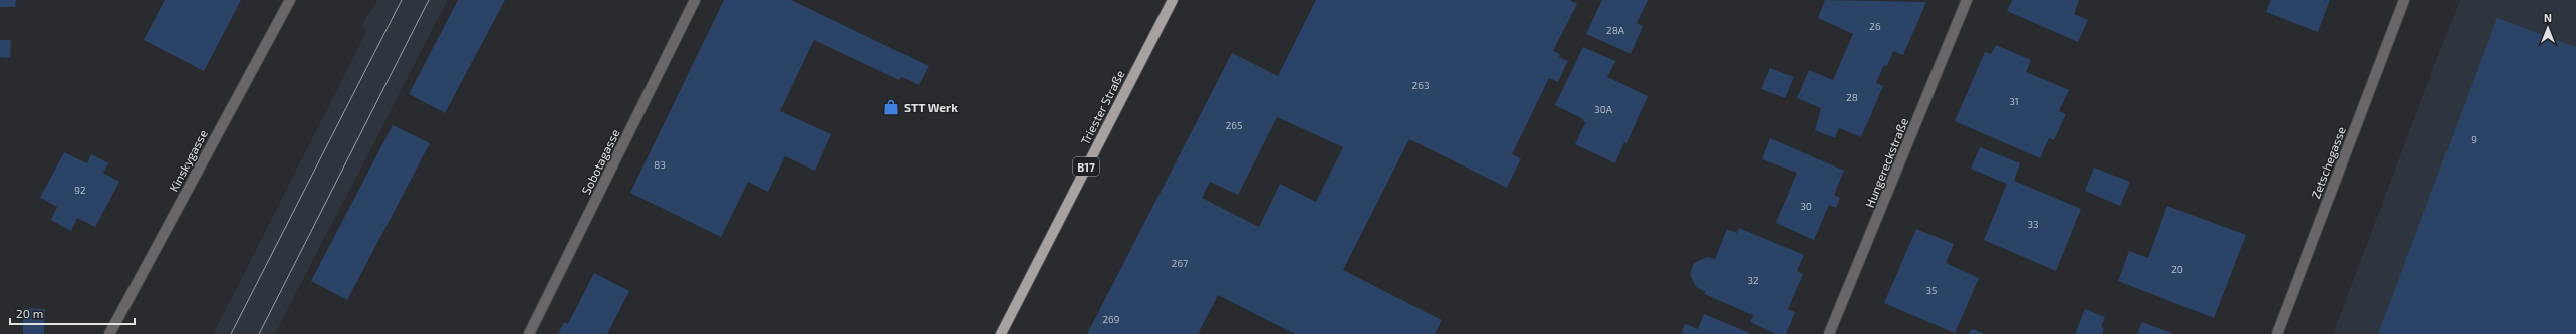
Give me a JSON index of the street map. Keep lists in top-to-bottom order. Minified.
{"streets":{"main road":["Triester Straße","B17"],"street":["Kinskygasse","Sobotagasse","Hungereckstraße","Zetschegasse"]},"places":{"shop":["STT Werk"]},"house_numbers":["26","28A","263","28","31","30A","265","9","83","92","30","33","267","20","32","35","269"],"scale_bar":"20 m","north":"top"}
